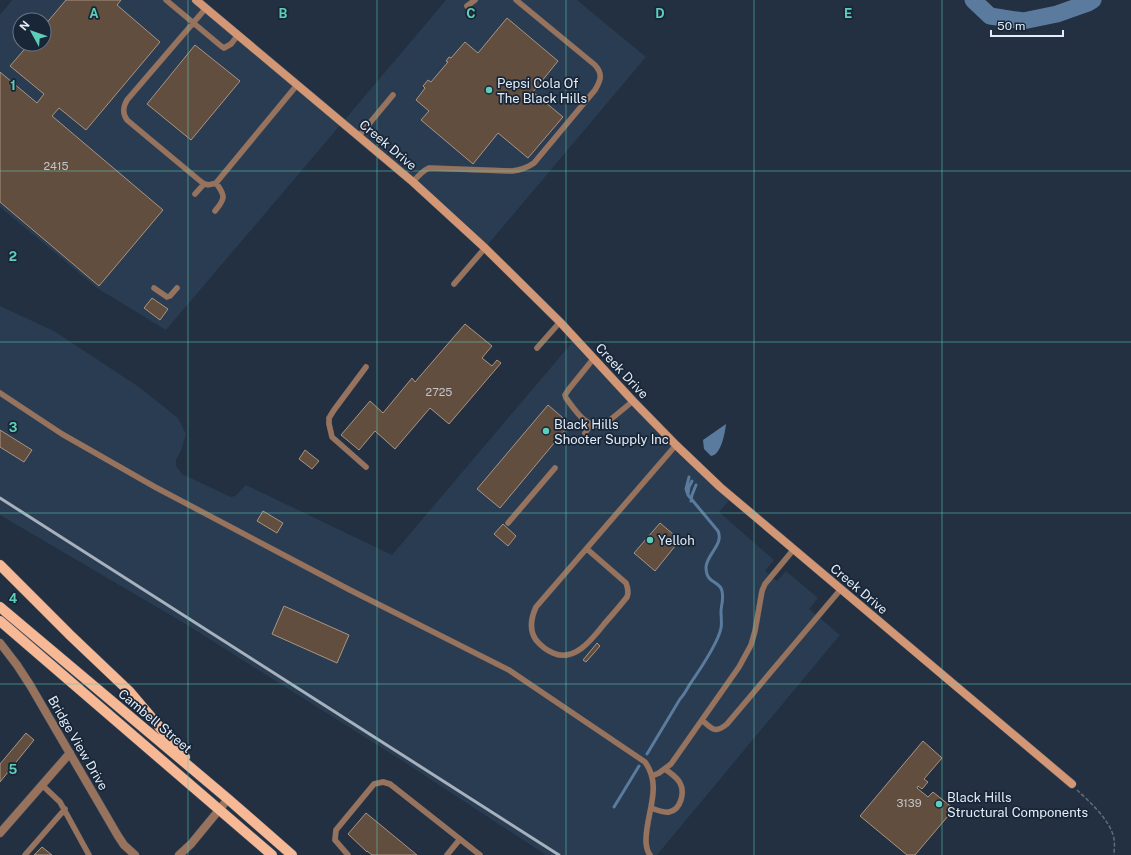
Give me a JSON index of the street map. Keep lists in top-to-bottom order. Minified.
{"streets":{"main road":["Cambell Street"],"street":["Creek Drive","Bridge View Drive"]},"places":["Pepsi Cola Of The Black Hills","Black Hills Shooter Supply Inc","Yelloh","Black Hills Structural Components"],"house_numbers":["2415","2725","3139"],"scale_bar":"50 m","north":"top left","grid":{"columns":["A","B","C","D","E"],"rows":["1","2","3","4","5"]}}
